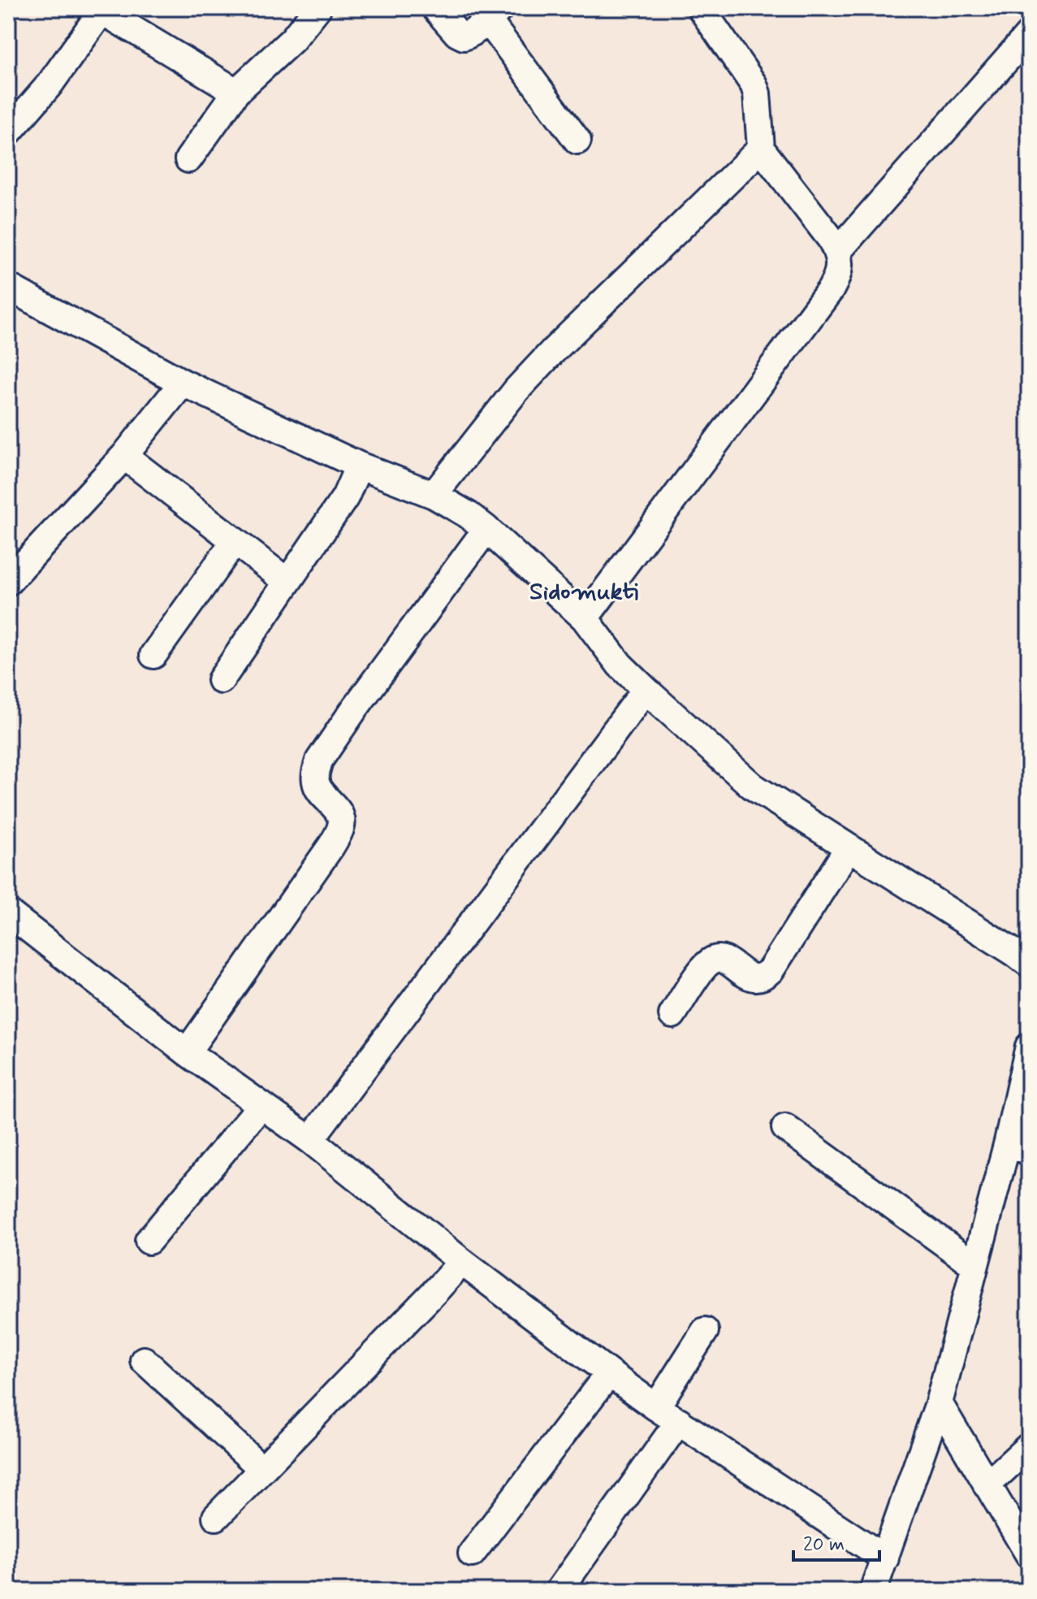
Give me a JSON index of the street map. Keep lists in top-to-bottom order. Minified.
{"districts":["Sidomukti"],"scale_bar":"20 m"}
